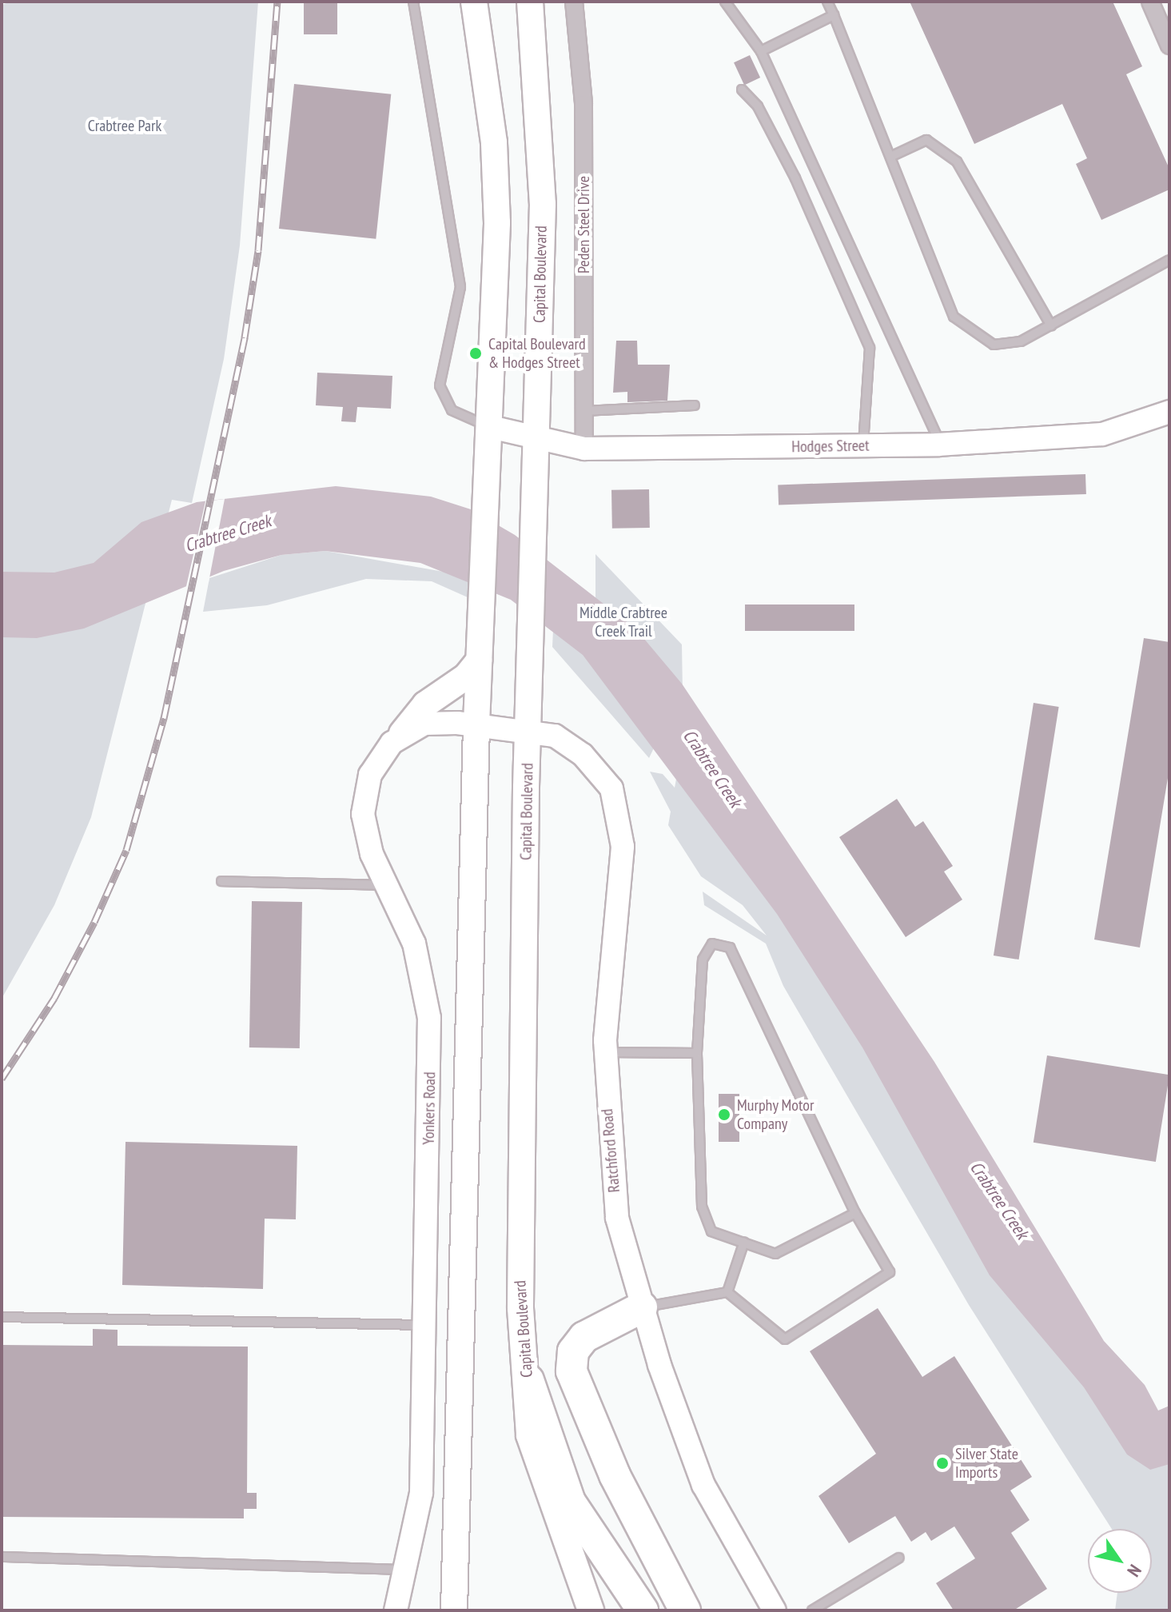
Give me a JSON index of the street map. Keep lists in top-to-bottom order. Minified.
{"streets":{"main road":["Capital Boulevard"],"street":["Peden Steel Drive","Hodges Street","Yonkers Road","Ratchford Road"]},"crossings":[["Peden Steel Drive","Hodges Street"],["Capital Boulevard","Hodges Street"],["Capital Boulevard","Ratchford Road"]],"water":["Crabtree Creek"],"parks":["Crabtree Park","Middle Crabtree Creek Trail"],"places":["Capital Boulevard & Hodges Street","Murphy Motor Company","Silver State Imports"],"north":"bottom right"}
